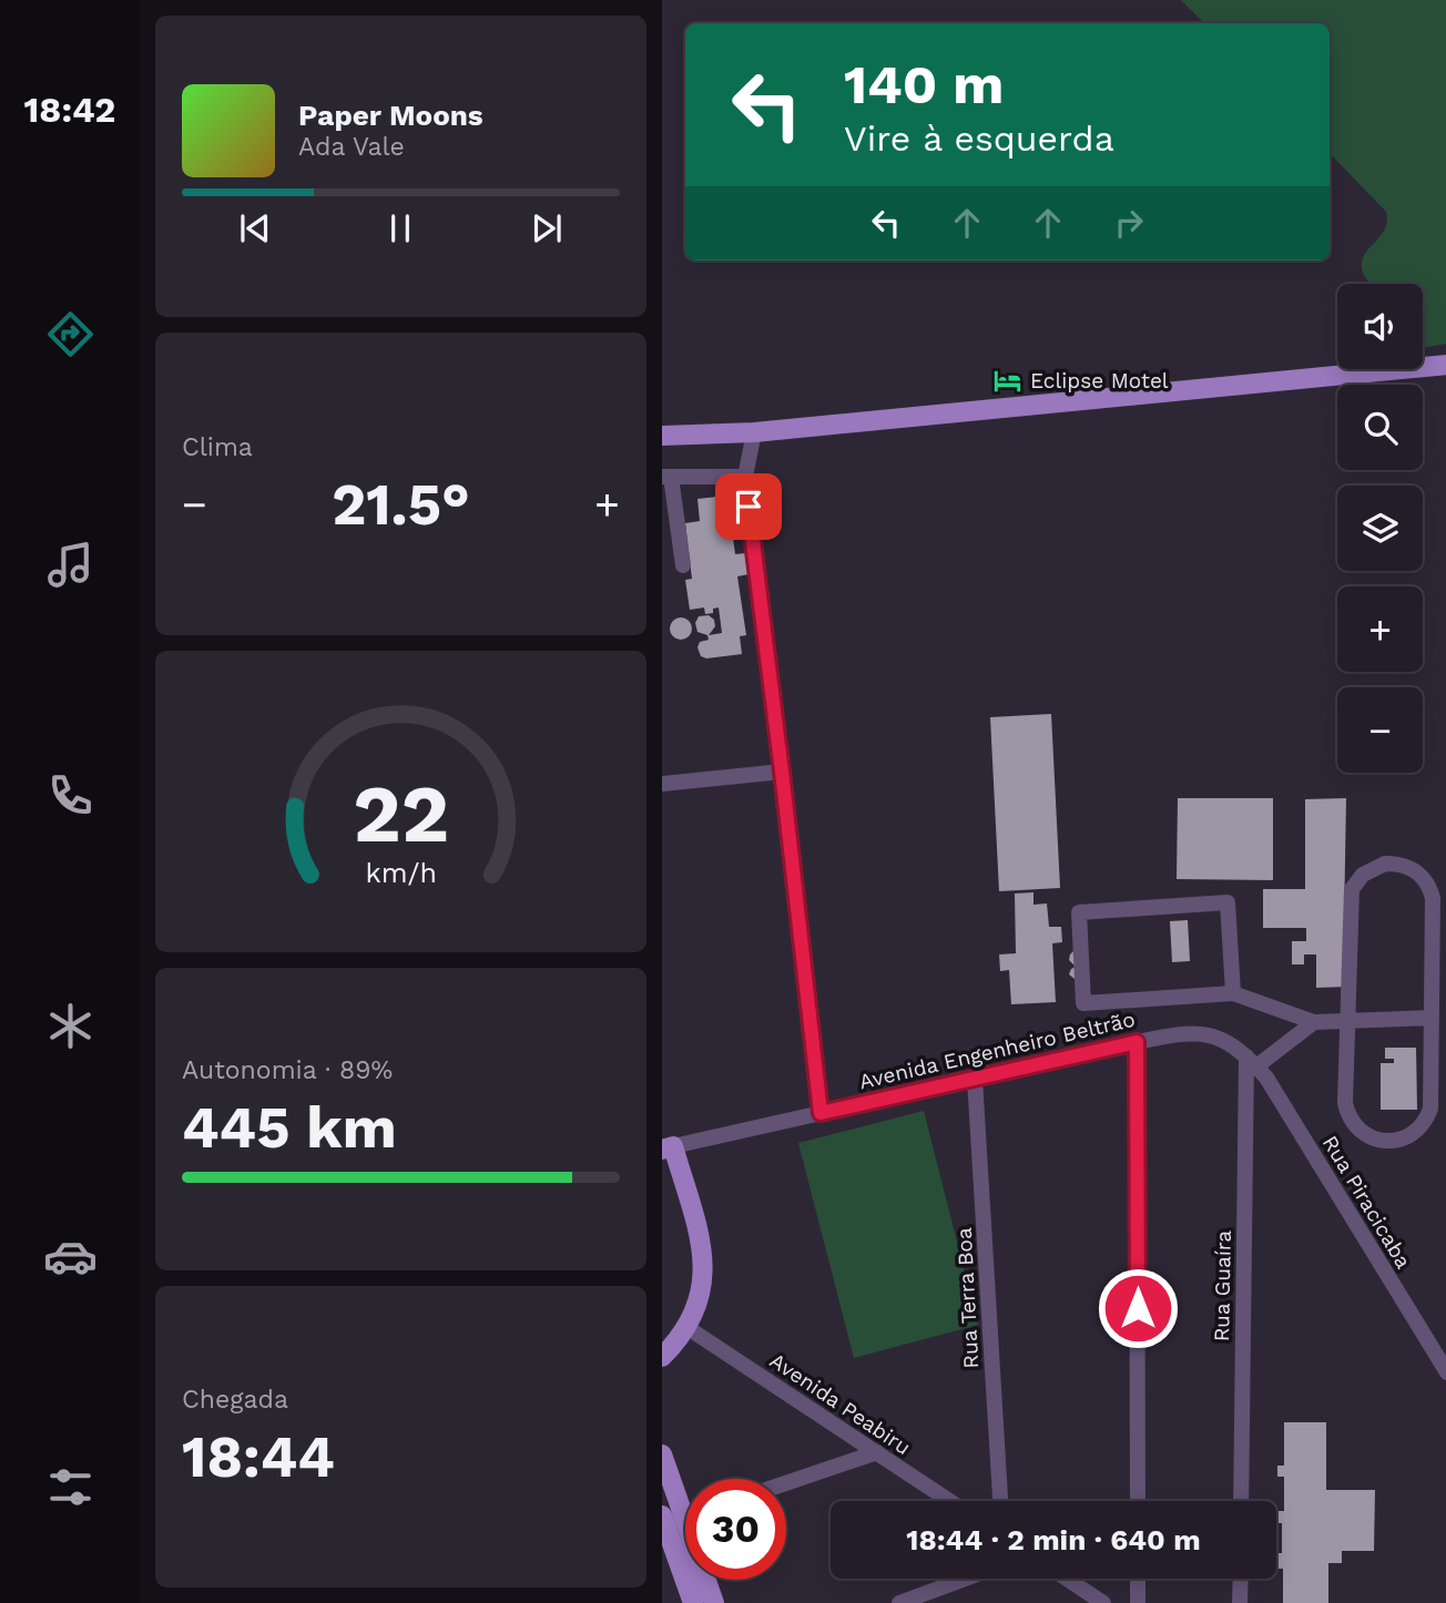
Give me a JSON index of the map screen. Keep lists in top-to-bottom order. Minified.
{"streets":{"street":["Avenida Engenheiro Beltrão","Rua Piracicaba","Rua Guaíra","Rua Terra Boa","Avenida Peabiru"]},"crossings":[["Avenida Engenheiro Beltrão","Rua Piracicaba"],["Avenida Engenheiro Beltrão","Rua Guaíra"],["Avenida Engenheiro Beltrão","Rua Terra Boa"],["Rua Piracicaba","Rua Guaíra"]],"places":{"hotel":["Eclipse Motel"]},"page":{"tabs":"18:42","turn":["140 m","Vire à esquerda"],"song":["Paper Moons","Ada Vale"],"map_buttons":["+","−"],"tile":["Clima",["Autonomia · 89%","445 km"],["Chegada","18:44"]],"heat":["−","21.5°","+"],"limit":"30","trip":"18:44 · 2 min · 640 m","gauge":["22","km/h"]}}
